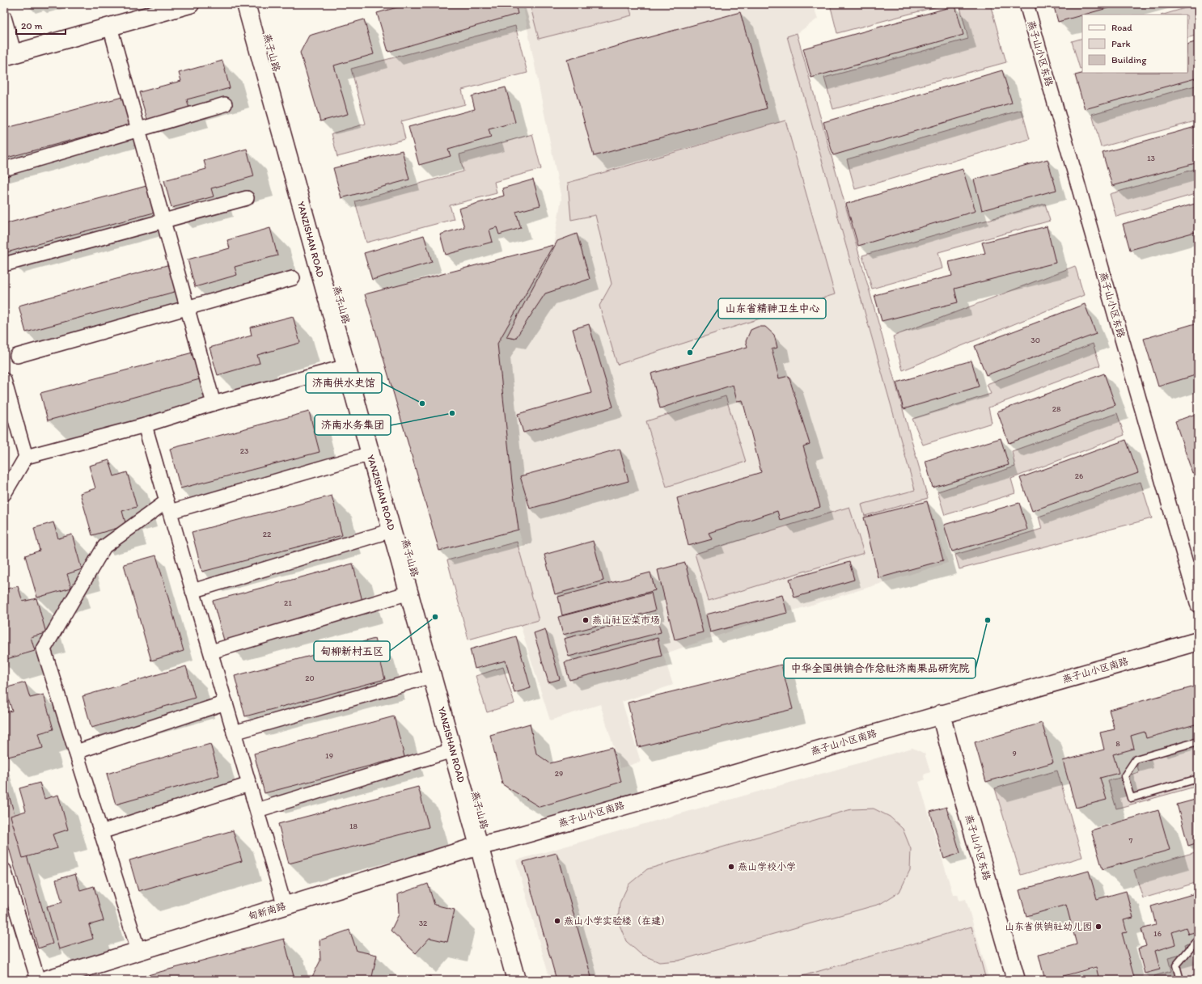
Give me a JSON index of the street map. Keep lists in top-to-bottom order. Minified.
{"streets":{"street":["燕子山路","燕子山小区东路","YANZISHAN ROAD","燕子山小区南路","甸新南路"]},"crossings":[["燕子山路","YANZISHAN ROAD"],["燕子山路","燕子山小区南路"],["燕子山路","甸新南路"],["燕子山小区东路","燕子山小区南路"],["YANZISHAN ROAD","燕子山小区南路"],["YANZISHAN ROAD","甸新南路"],["燕子山小区南路","甸新南路"]],"places":["山东省精神卫生中心","济南供水史馆","济南水务集团","甸柳新村五区","燕山社区菜市场","中华全国供销合作总社济南果品研究院","燕山学校小学","燕山小学实验楼（在建）","山东省供销社幼儿园"],"house_numbers":["13","30","28","23","26","22","21","20","8","9","19","29","18","7","32","16"],"legend":["Road","Park","Building"],"scale_bar":"20 m"}
